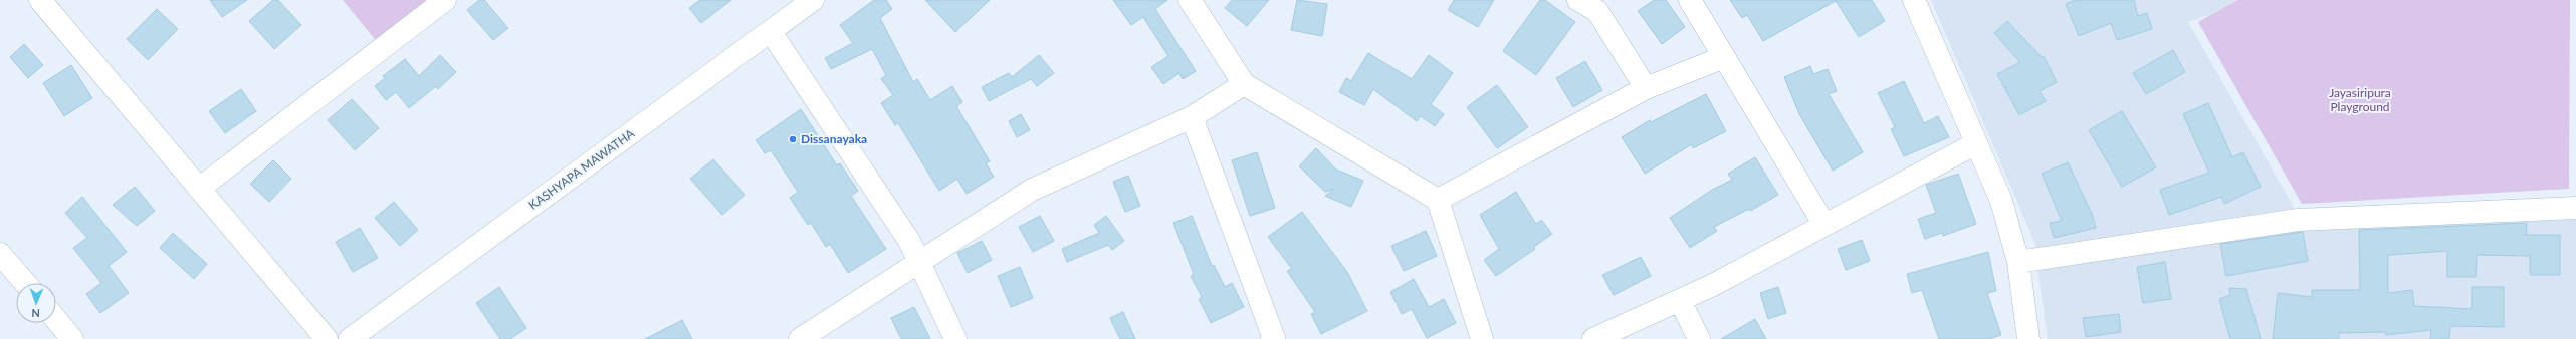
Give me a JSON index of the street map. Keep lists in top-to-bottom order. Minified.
{"streets":{"street":["KASHYAPA MAWATHA"]},"parks":["Jayasiripura Playground"],"places":["Dissanayaka"],"north":"bottom"}
